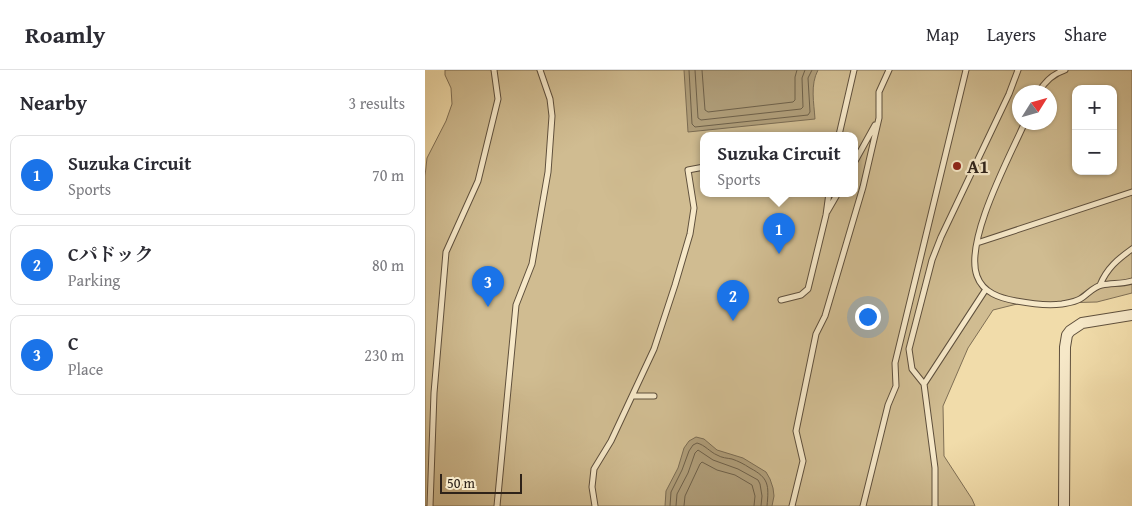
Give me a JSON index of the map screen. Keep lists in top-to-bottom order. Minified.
{"places":["A1"],"scale_bar":"50 m","north":"top right","page":{"header":"Roamly","nav":["Map","Layers","Share"],"heading":["Nearby","3 results"],"map_buttons":["+","−"],"popup":["Suzuka Circuit","Sports"],"list":[{"mark":"1","name":"Suzuka Circuit","note":"Sports","value":"70 m"},{"mark":"2","name":"Cパドック","note":"Parking","value":"80 m"},{"mark":"3","name":"C","note":"Place","value":"230 m"}],"pins":["1","3","2"],"scale":"50 m"}}
